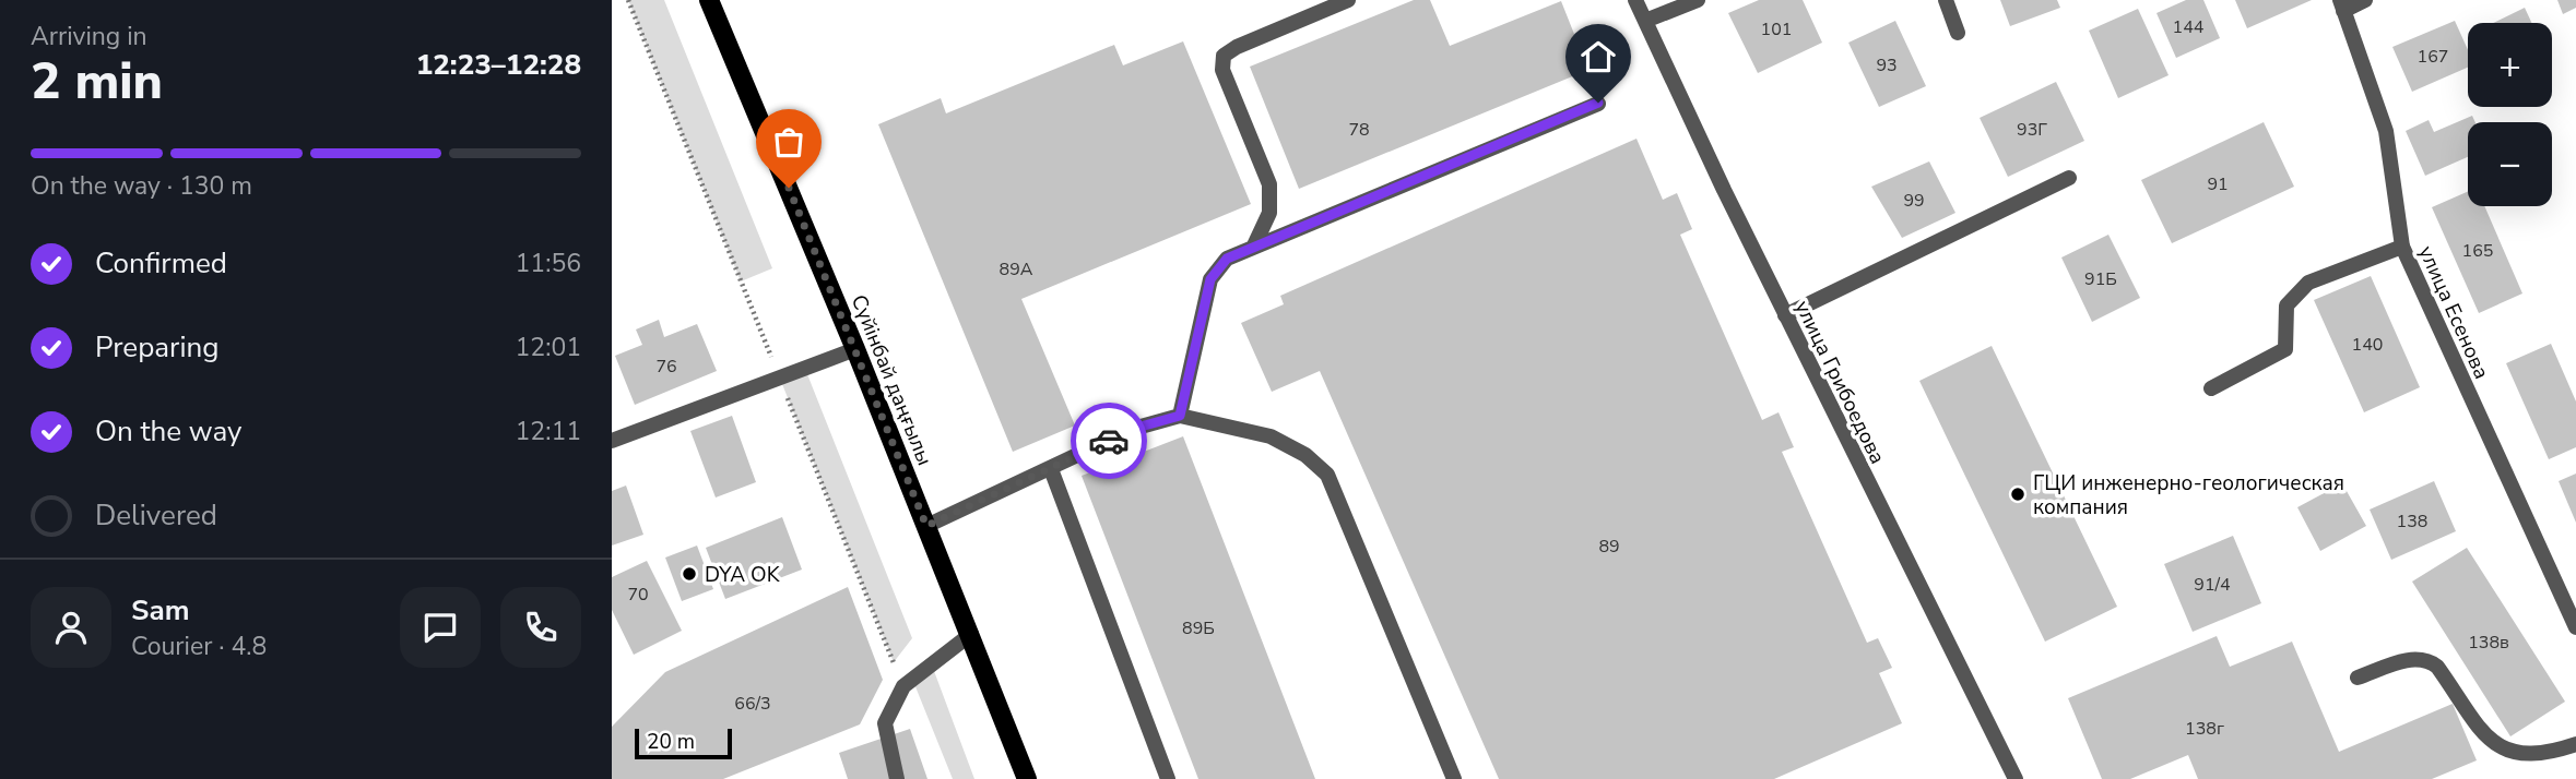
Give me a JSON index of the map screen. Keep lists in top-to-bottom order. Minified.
{"streets":{"main road":["Сүйінбай даңғылы"],"street":["улица Есенова","улица Грибоедова"]},"places":["ГЦИ инженерно-геологическая компания","DYA OK"],"house_numbers":["144","101","167","93","78","93Г","91","99","165","89А","91Б","140","76","138","89","91/4","70","89Б","138в","66/3","138г"],"scale_bar":"20 m","page":{"heading":["2 min","Arriving in","12:23–12:28"],"panel":["Sam","Courier · 4.8"],"map_buttons":["+","−"],"bar":"On the way · 130 m","list":[["Confirmed","11:56"],["Preparing","12:01"],["On the way","12:11"],"Delivered"],"scale":"20 m"}}
